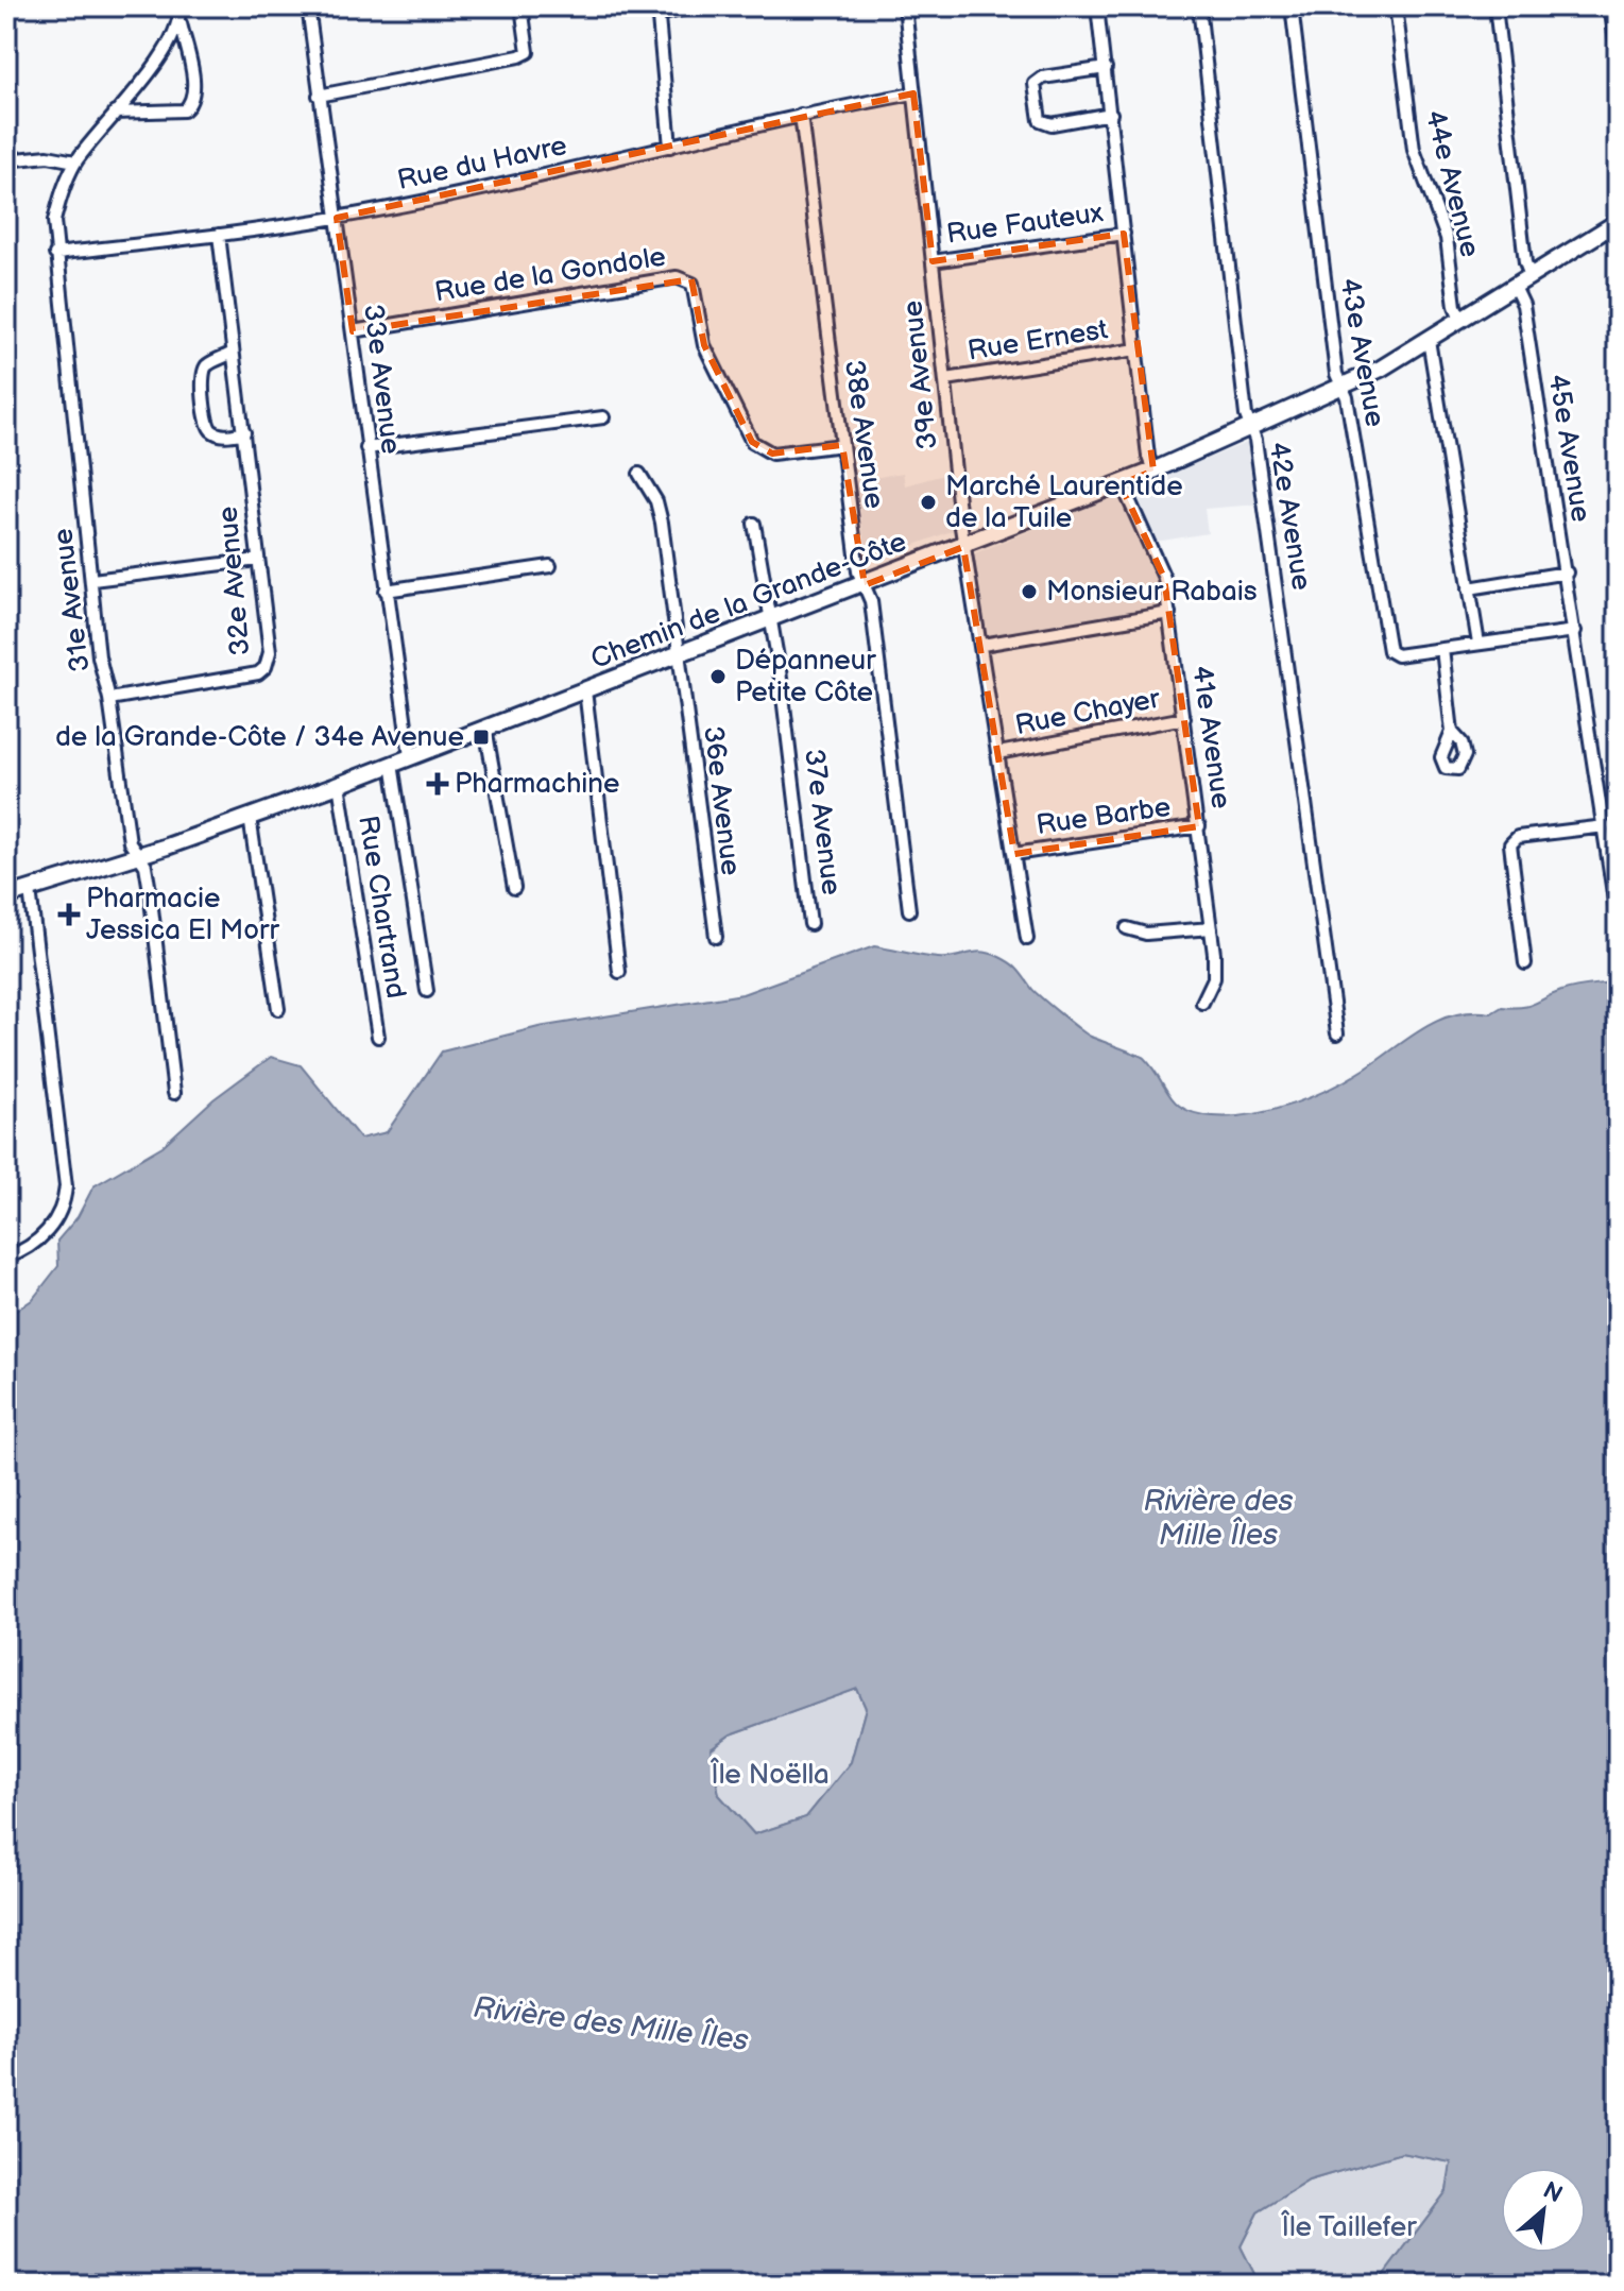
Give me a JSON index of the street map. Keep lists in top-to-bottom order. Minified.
{"streets":{"main road":["Chemin de la Grande-Côte"],"street":["Rue du Havre","44e Avenue","Rue Fauteux","Rue de la Gondole","Rue Ernest","43e Avenue","39e Avenue","33e Avenue","38e Avenue","45e Avenue","42e Avenue","32e Avenue","31e Avenue","Rue Chayer","41e Avenue","36e Avenue","Rue Barbe","37e Avenue","Rue Chartrand"]},"crossings":[["Rue du Havre","39e Avenue"],["Rue du Havre","33e Avenue"],["Rue du Havre","38e Avenue"],["Rue du Havre","32e Avenue"],["Rue du Havre","31e Avenue"],["44e Avenue","Chemin de la Grande-Côte"],["Rue Fauteux","39e Avenue"],["Rue de la Gondole","33e Avenue"],["Rue de la Gondole","38e Avenue"],["Rue Ernest","39e Avenue"],["43e Avenue","Chemin de la Grande-Côte"],["39e Avenue","Chemin de la Grande-Côte"],["39e Avenue","Rue Chayer"],["39e Avenue","Rue Barbe"],["33e Avenue","Chemin de la Grande-Côte"],["38e Avenue","Chemin de la Grande-Côte"],["45e Avenue","Chemin de la Grande-Côte"],["42e Avenue","Chemin de la Grande-Côte"],["32e Avenue","31e Avenue"],["31e Avenue","Chemin de la Grande-Côte"],["Chemin de la Grande-Côte","41e Avenue"],["Chemin de la Grande-Côte","36e Avenue"],["Chemin de la Grande-Côte","37e Avenue"],["Chemin de la Grande-Côte","Rue Chartrand"],["Rue Chayer","41e Avenue"],["41e Avenue","Rue Barbe"]],"water":["Rivière des Mille Îles"],"parks":["Île Noëlla","Île Taillefer"],"places":{"other":["Marché Laurentide de la Tuile","Monsieur Rabais","Dépanneur Petite Côte"],"transit":["de la Grande-Côte / 34e Avenue"],"health":["Pharmachine","Pharmacie Jessica El Morr"]},"north":"top right"}
